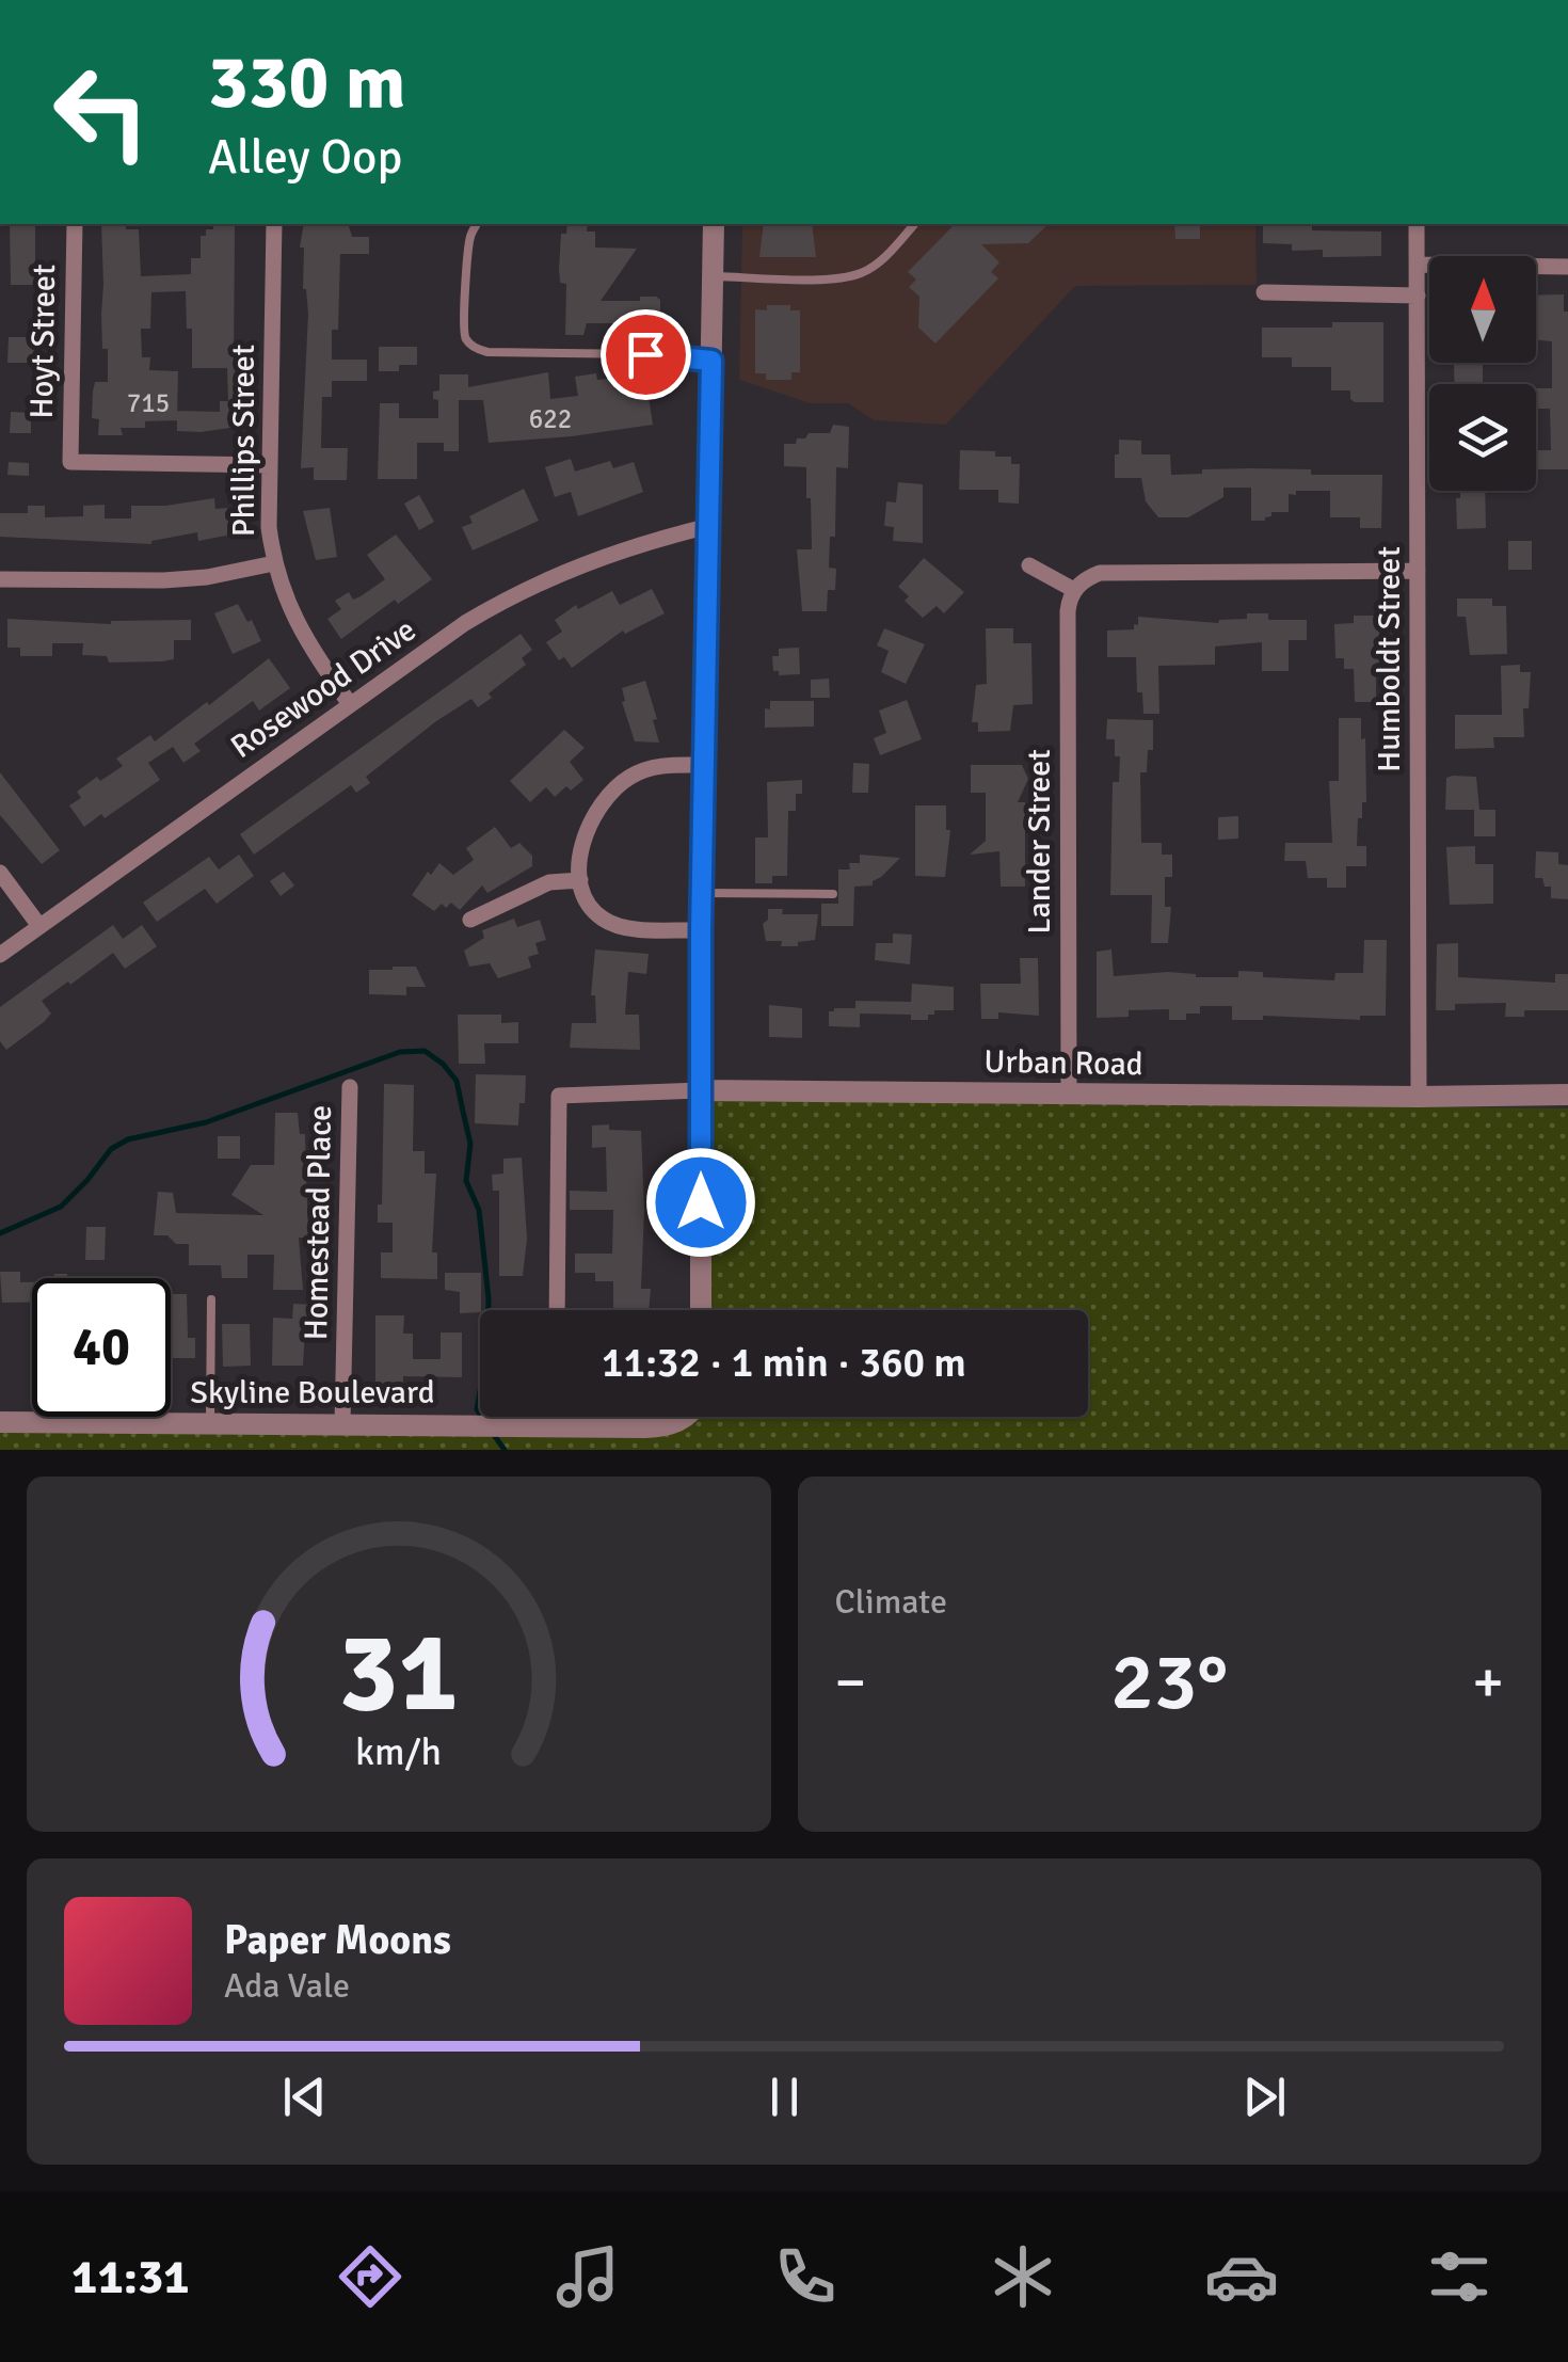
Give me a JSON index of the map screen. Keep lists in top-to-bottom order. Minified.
{"streets":{"street":["Hoyt Street","Phillips Street","Humboldt Street","Rosewood Drive","Lander Street","Urban Road","Homestead Place","Skyline Boulevard"]},"crossings":[["Hoyt Street","Phillips Street"],["Phillips Street","Rosewood Drive"],["Humboldt Street","Urban Road"],["Lander Street","Urban Road"],["Homestead Place","Skyline Boulevard"]],"house_numbers":["715","622"],"north":"top","page":{"turn":["330 m","Alley Oop"],"limit":"40","trip":"11:32 · 1 min · 360 m","tile":"Climate","heat":["−","23°","+"],"song":["Paper Moons","Ada Vale"],"tabs":"11:31","gauge":["31","km/h"]}}
